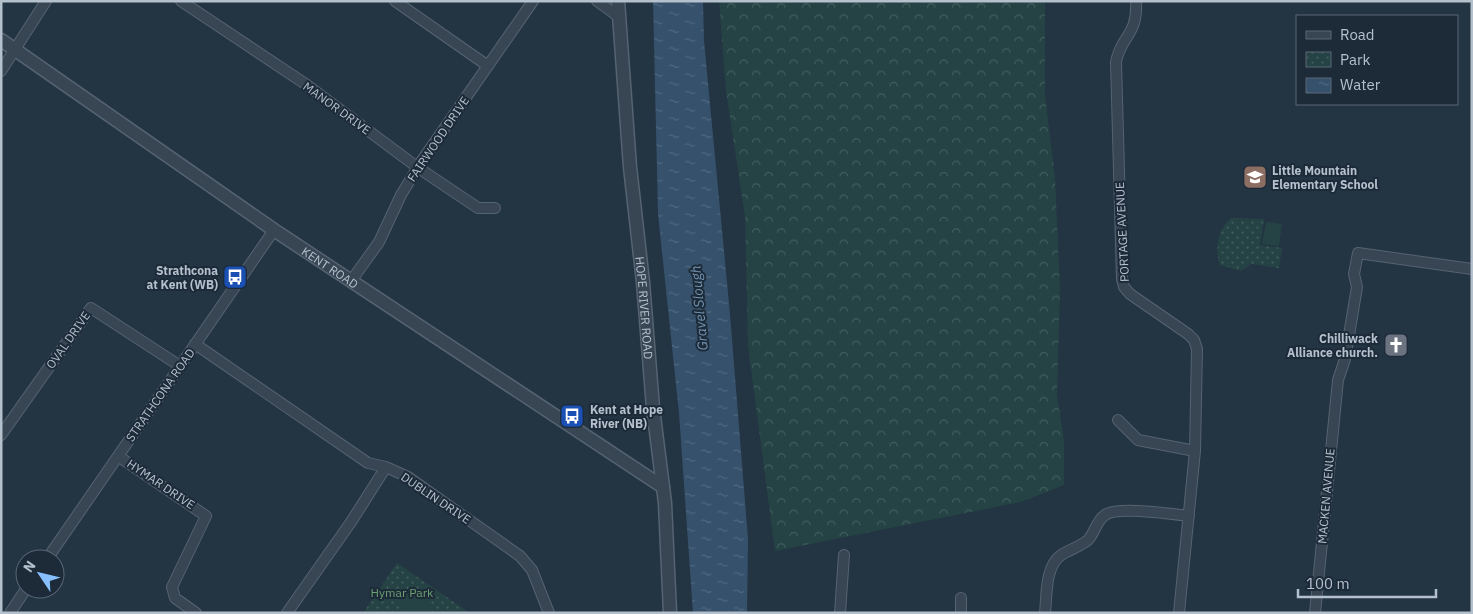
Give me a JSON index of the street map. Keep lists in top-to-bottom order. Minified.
{"streets":{"street":["MANOR DRIVE","FAIRWOOD DRIVE","PORTAGE AVENUE","KENT ROAD","HOPE RIVER ROAD","OVAL DRIVE","STRATHCONA ROAD","HYMAR DRIVE","MACKEN AVENUE","DUBLIN DRIVE"]},"crossings":[["MANOR DRIVE","FAIRWOOD DRIVE"],["FAIRWOOD DRIVE","KENT ROAD"],["KENT ROAD","HOPE RIVER ROAD"],["KENT ROAD","STRATHCONA ROAD"],["OVAL DRIVE","STRATHCONA ROAD"],["STRATHCONA ROAD","HYMAR DRIVE"],["STRATHCONA ROAD","DUBLIN DRIVE"]],"water":["Gravel Slough"],"parks":["Hymar Park"],"places":{"school or university":["Little Mountain Elementary School"],"bus stop":["Strathcona at Kent (WB)","Kent at Hope River (NB)"],"church":["Chilliwack Alliance church."]},"legend":["Road","Park","Water"],"scale_bar":"100 m","north":"top left"}
